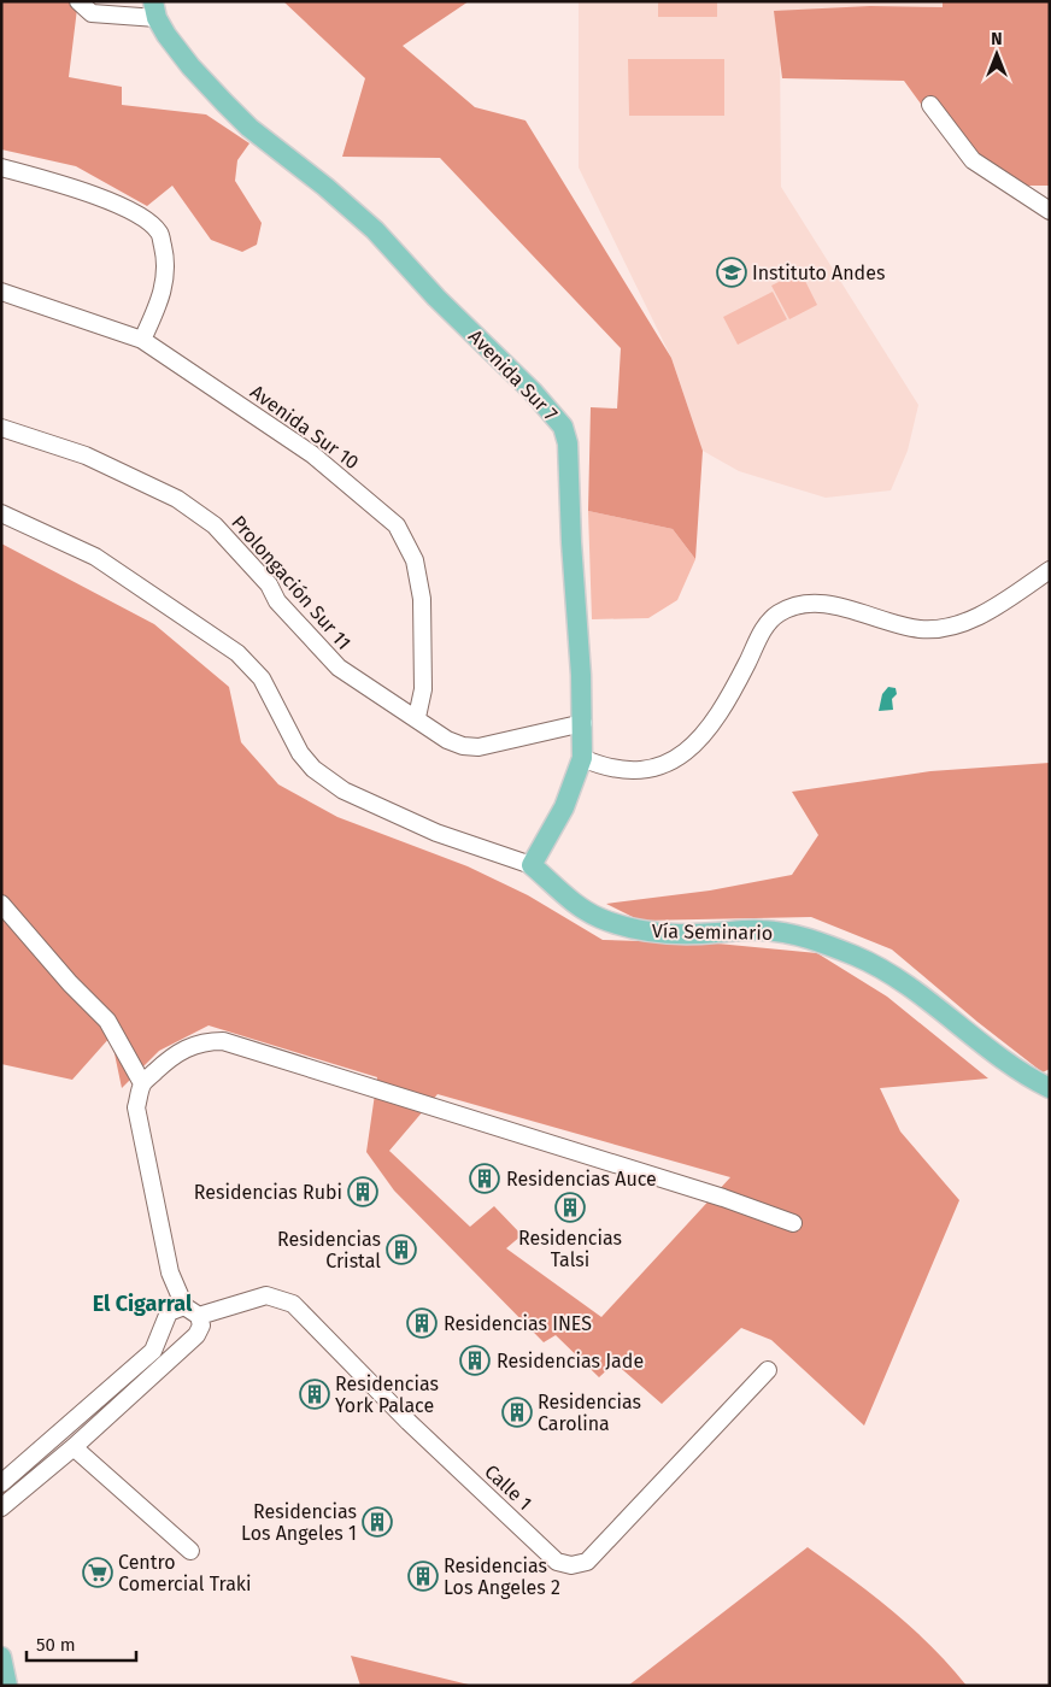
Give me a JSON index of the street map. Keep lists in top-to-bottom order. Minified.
{"streets":{"main road":["Avenida Sur 7","Vía Seminario"],"street":["Avenida Sur 10","Prolongación Sur 11","Calle 1"]},"crossings":[["Avenida Sur 7","Prolongación Sur 11"],["Avenida Sur 7","Vía Seminario"],["Avenida Sur 10","Prolongación Sur 11"]],"districts":["El Cigarral"],"places":{"school or university":["Instituto Andes"],"building":["Residencias Auce","Residencias Rubi","Residencias Talsi","Residencias Cristal","Residencias INES","Residencias Jade","Residencias York Palace","Residencias Carolina","Residencias Los Angeles 1","Residencias Los Angeles 2"],"supermarket":["Centro Comercial Traki"]},"scale_bar":"50 m","north":"top"}
